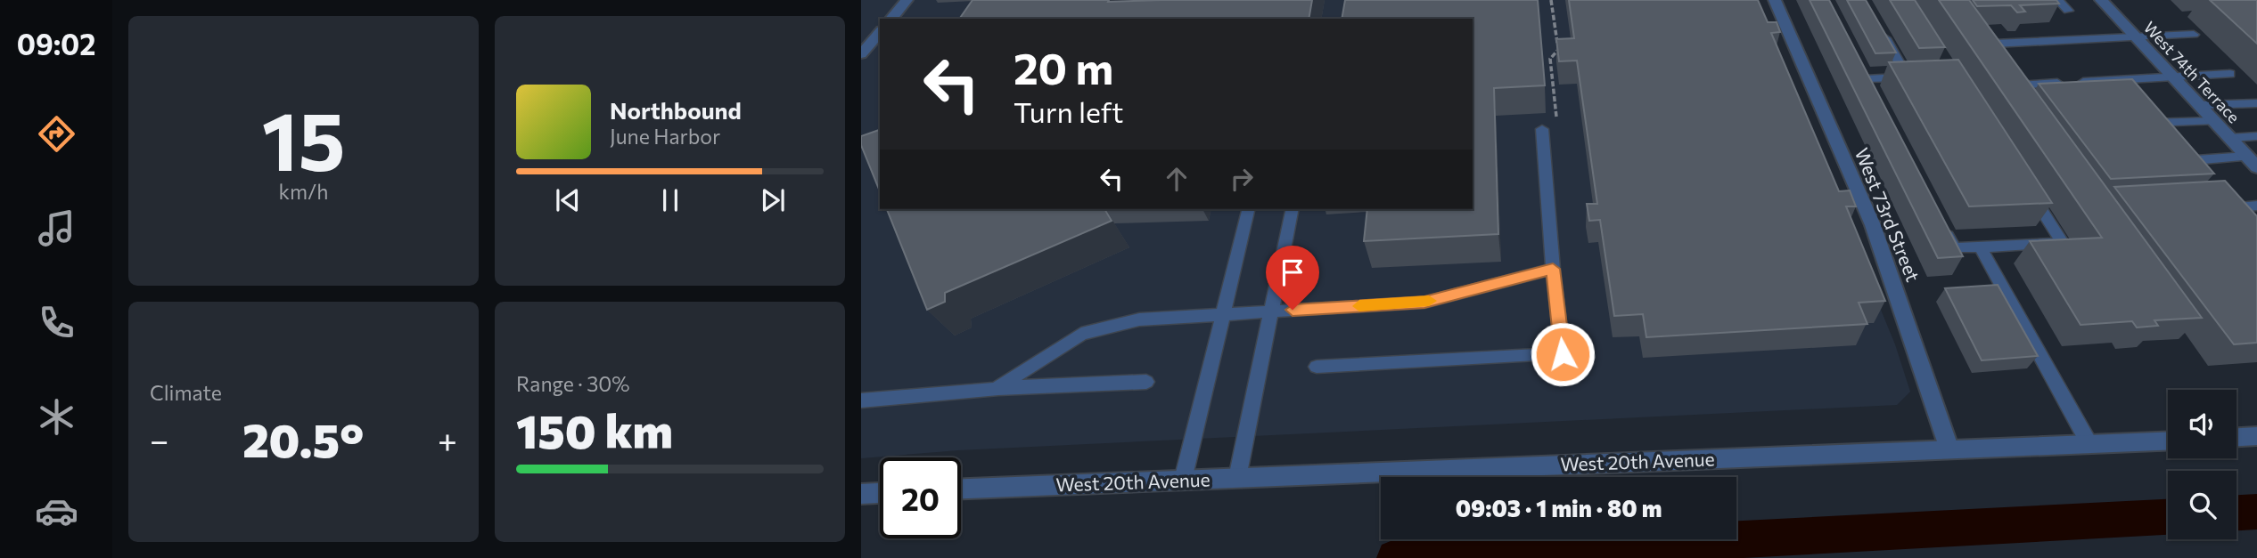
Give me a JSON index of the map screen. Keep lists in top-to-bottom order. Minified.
{"streets":{"street":["West 74th Terrace","West 73rd Street","West 20th Avenue"]},"crossings":[["West 73rd Street","West 20th Avenue"]],"page":{"tabs":"09:02","tile":[["15","km/h"],"Climate",["Range · 30%","150 km"]],"turn":["20 m","Turn left"],"song":["Northbound","June Harbor"],"heat":["−","20.5°","+"],"limit":"20","trip":"09:03 · 1 min · 80 m"}}
